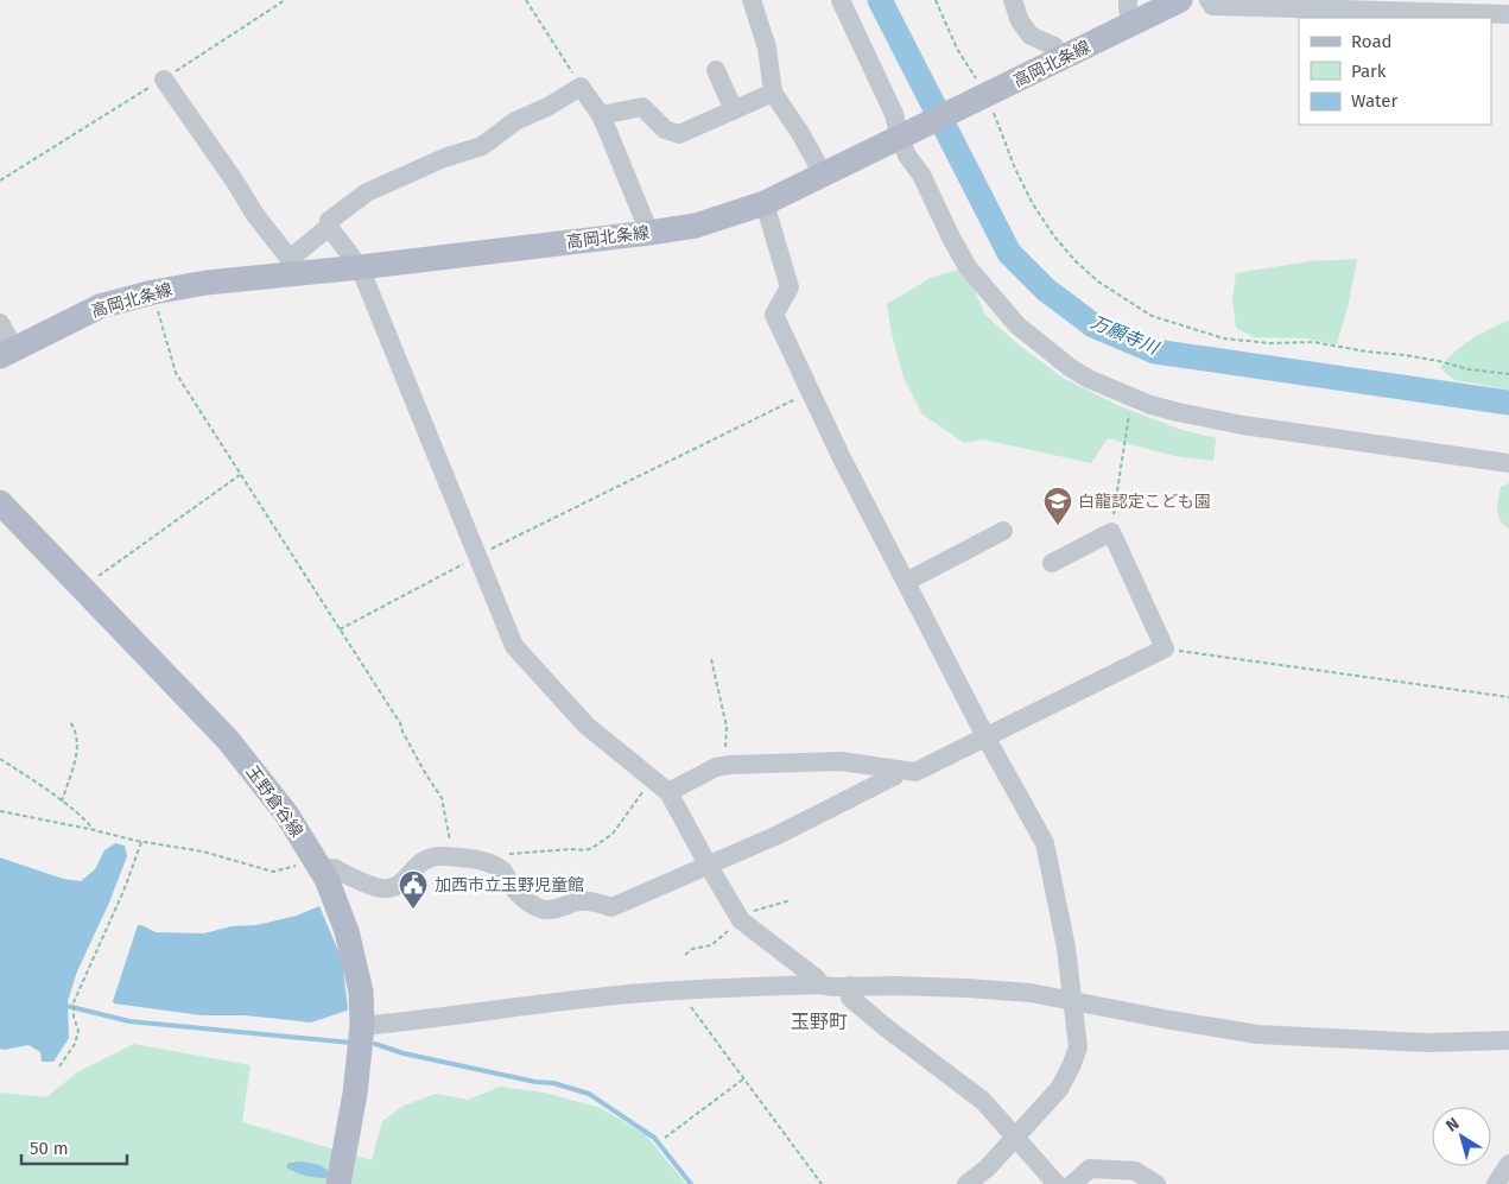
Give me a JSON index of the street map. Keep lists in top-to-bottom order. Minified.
{"streets":{"main road":["高岡北条線","玉野倉谷線"]},"districts":["玉野町"],"water":["万願寺川"],"places":{"school or university":["白龍認定こども園"],"public building":["加西市立玉野児童館"]},"legend":["Road","Park","Water"],"scale_bar":"50 m","north":"top left"}
